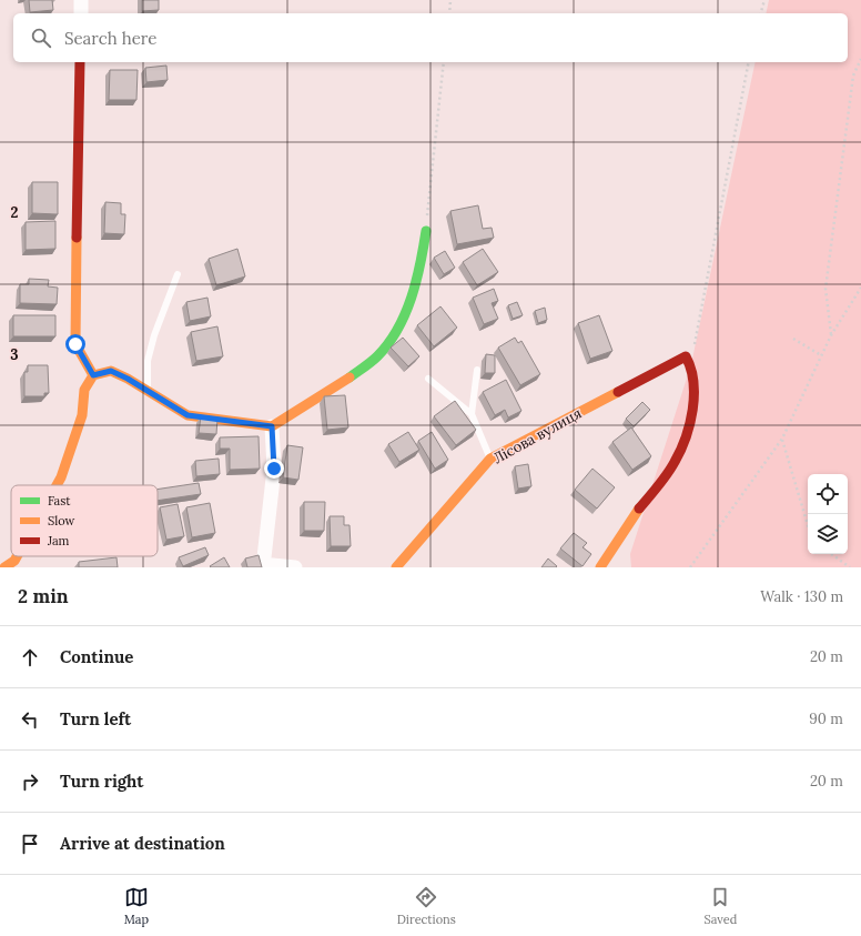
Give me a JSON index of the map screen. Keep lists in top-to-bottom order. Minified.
{"streets":{"street":["Лісова вулиця"]},"legend":["Fast","Slow","Jam"],"page":{"search":"Search here","heading":["2 min","Walk · 130 m"],"list":[["Continue","20 m"],["Turn left","90 m"],["Turn right","20 m"],"Arrive at destination"],"nav":["Map","Directions","Saved"]},"grid":{"rows":["2","3"]}}
